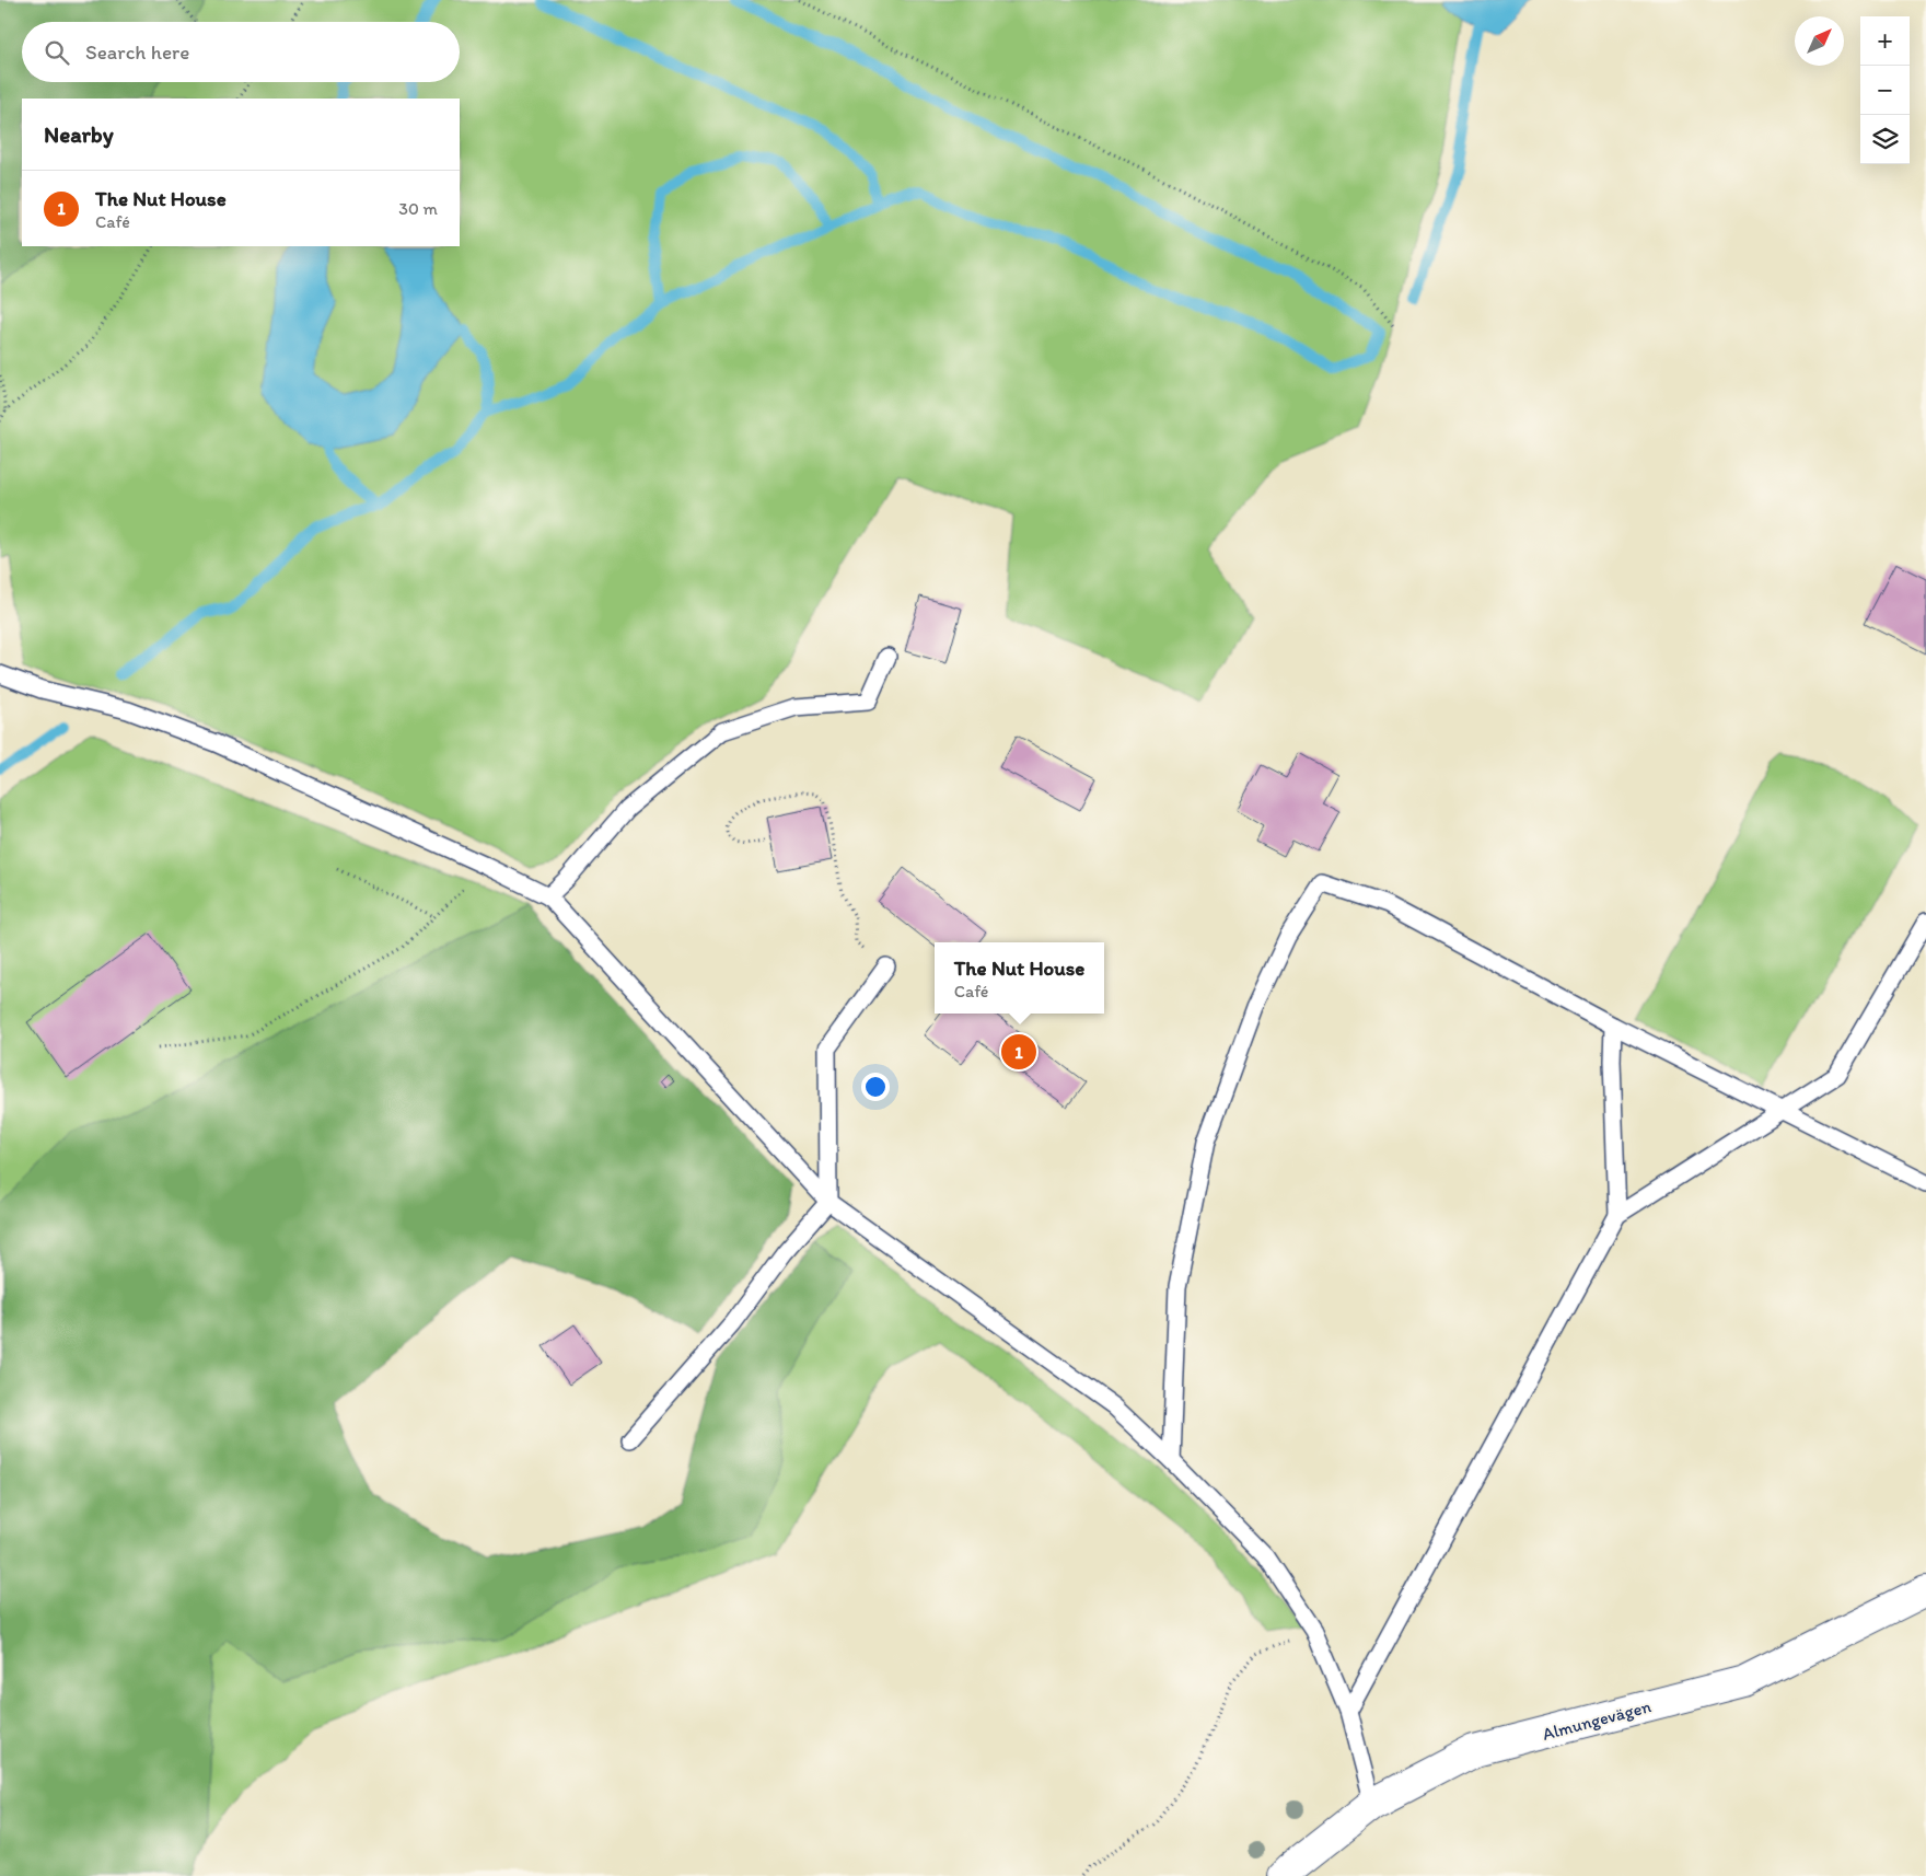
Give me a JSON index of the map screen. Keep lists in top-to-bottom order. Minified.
{"streets":{"street":["Almungevägen"]},"north":"top right","page":{"map_buttons":["+","−"],"search":"Search here","heading":"Nearby","list":[{"mark":"1","name":"The Nut House","note":"Café","value":"30 m"}],"popup":["The Nut House","Café"],"pins":"1"}}
